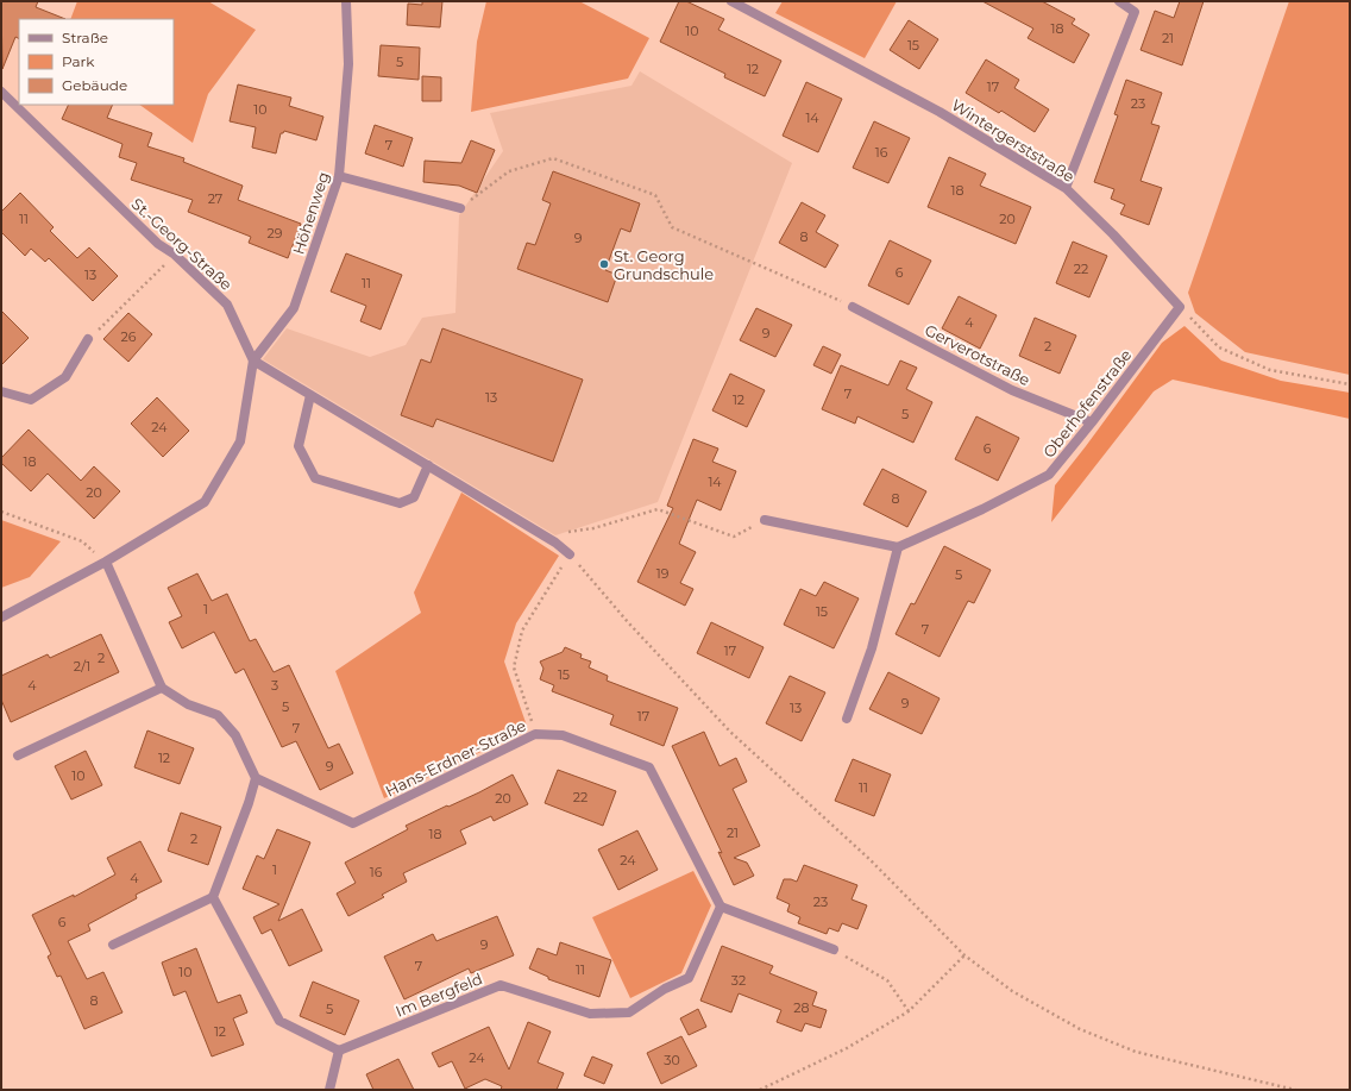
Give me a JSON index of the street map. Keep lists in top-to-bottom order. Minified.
{"streets":{"street":["Wintergerststraße","Höhenweg","St.-Georg-Straße","Gerverotstraße","Oberhofenstraße","Hans-Erdner-Straße","Im Bergfeld"]},"crossings":[["Wintergerststraße","Oberhofenstraße"],["Höhenweg","St.-Georg-Straße"],["Gerverotstraße","Oberhofenstraße"],["Hans-Erdner-Straße","Im Bergfeld"]],"places":["St. Georg Grundschule"],"house_numbers":["18","10","21","15","5","12","17","23","10","14","7","16","18","27","11","20","29","8","9","22","6","13","11","4","9","26","2","7","13","12","5","24","6","18","14","20","8","19","5","1","15","7","17","2","2/1","15","4","3","9","5","13","17","7","12","9","10","11","22","20","21","18","2","24","1","16","4","23","6","9","7","11","10","32","8","28","5","12","24","30"],"legend":["Straße","Park","Gebäude"]}
